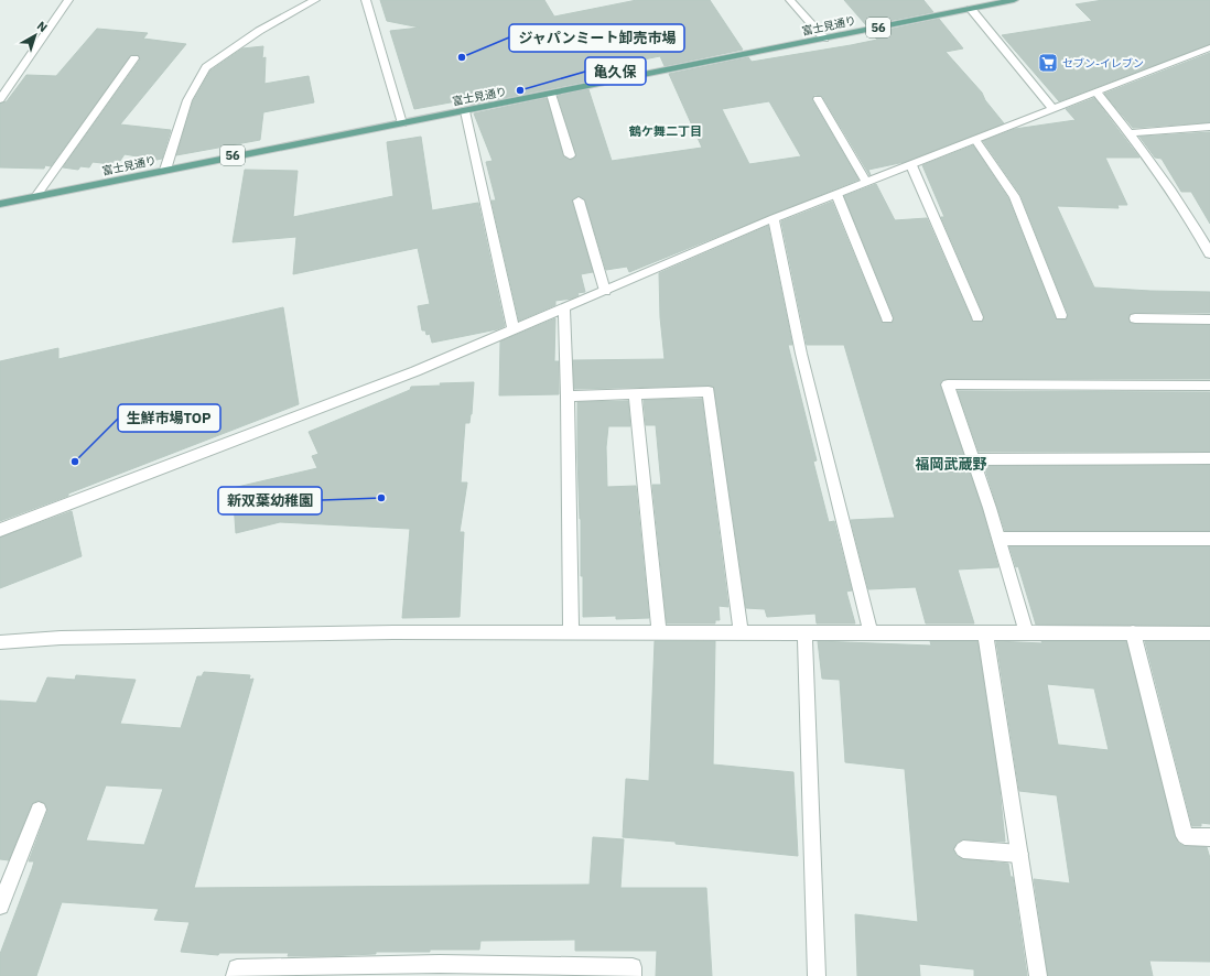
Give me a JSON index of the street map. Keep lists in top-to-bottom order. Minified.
{"streets":{"main road":["富士見通り","56"]},"districts":["鶴ケ舞二丁目","福岡武蔵野"],"places":{"other":["ジャパンミート卸売市場","亀久保","生鮮市場TOP","新双葉幼稚園"],"supermarket":["セブン-イレブン"]},"north":"top right"}
